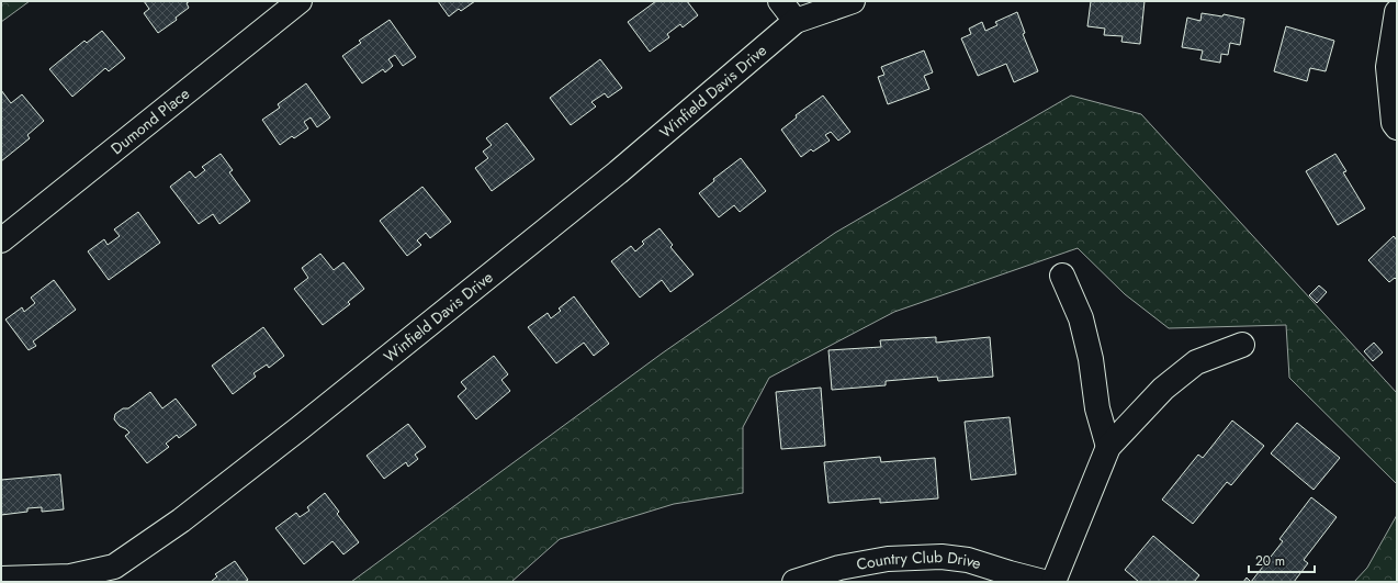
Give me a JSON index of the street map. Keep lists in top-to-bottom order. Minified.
{"streets":{"street":["Winfield Davis Drive","Dumond Place","Country Club Drive"]},"scale_bar":"20 m"}
